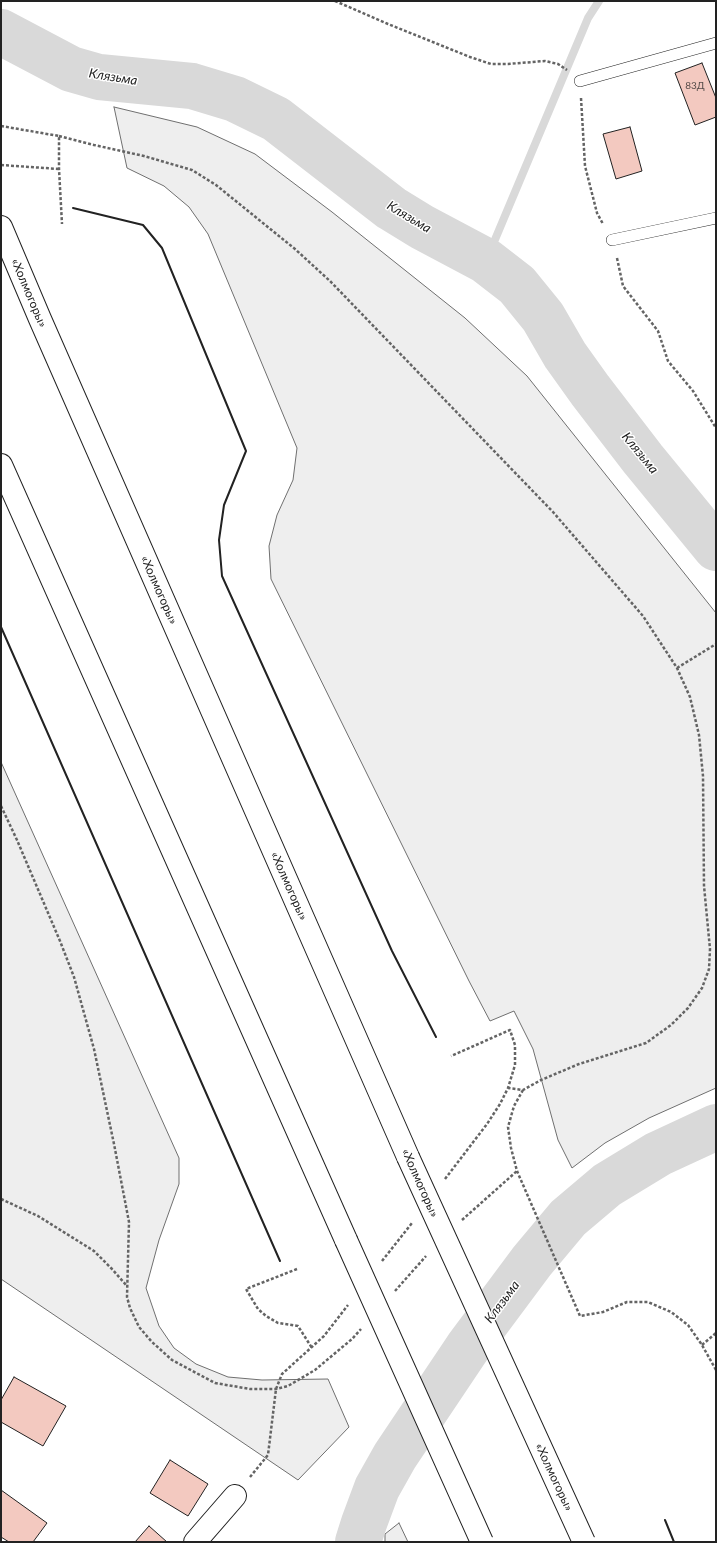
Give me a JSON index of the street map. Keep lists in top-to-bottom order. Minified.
{"streets":{"main road":["«Холмогоры»"]},"water":["Клязьма"],"house_numbers":["83Д"]}
